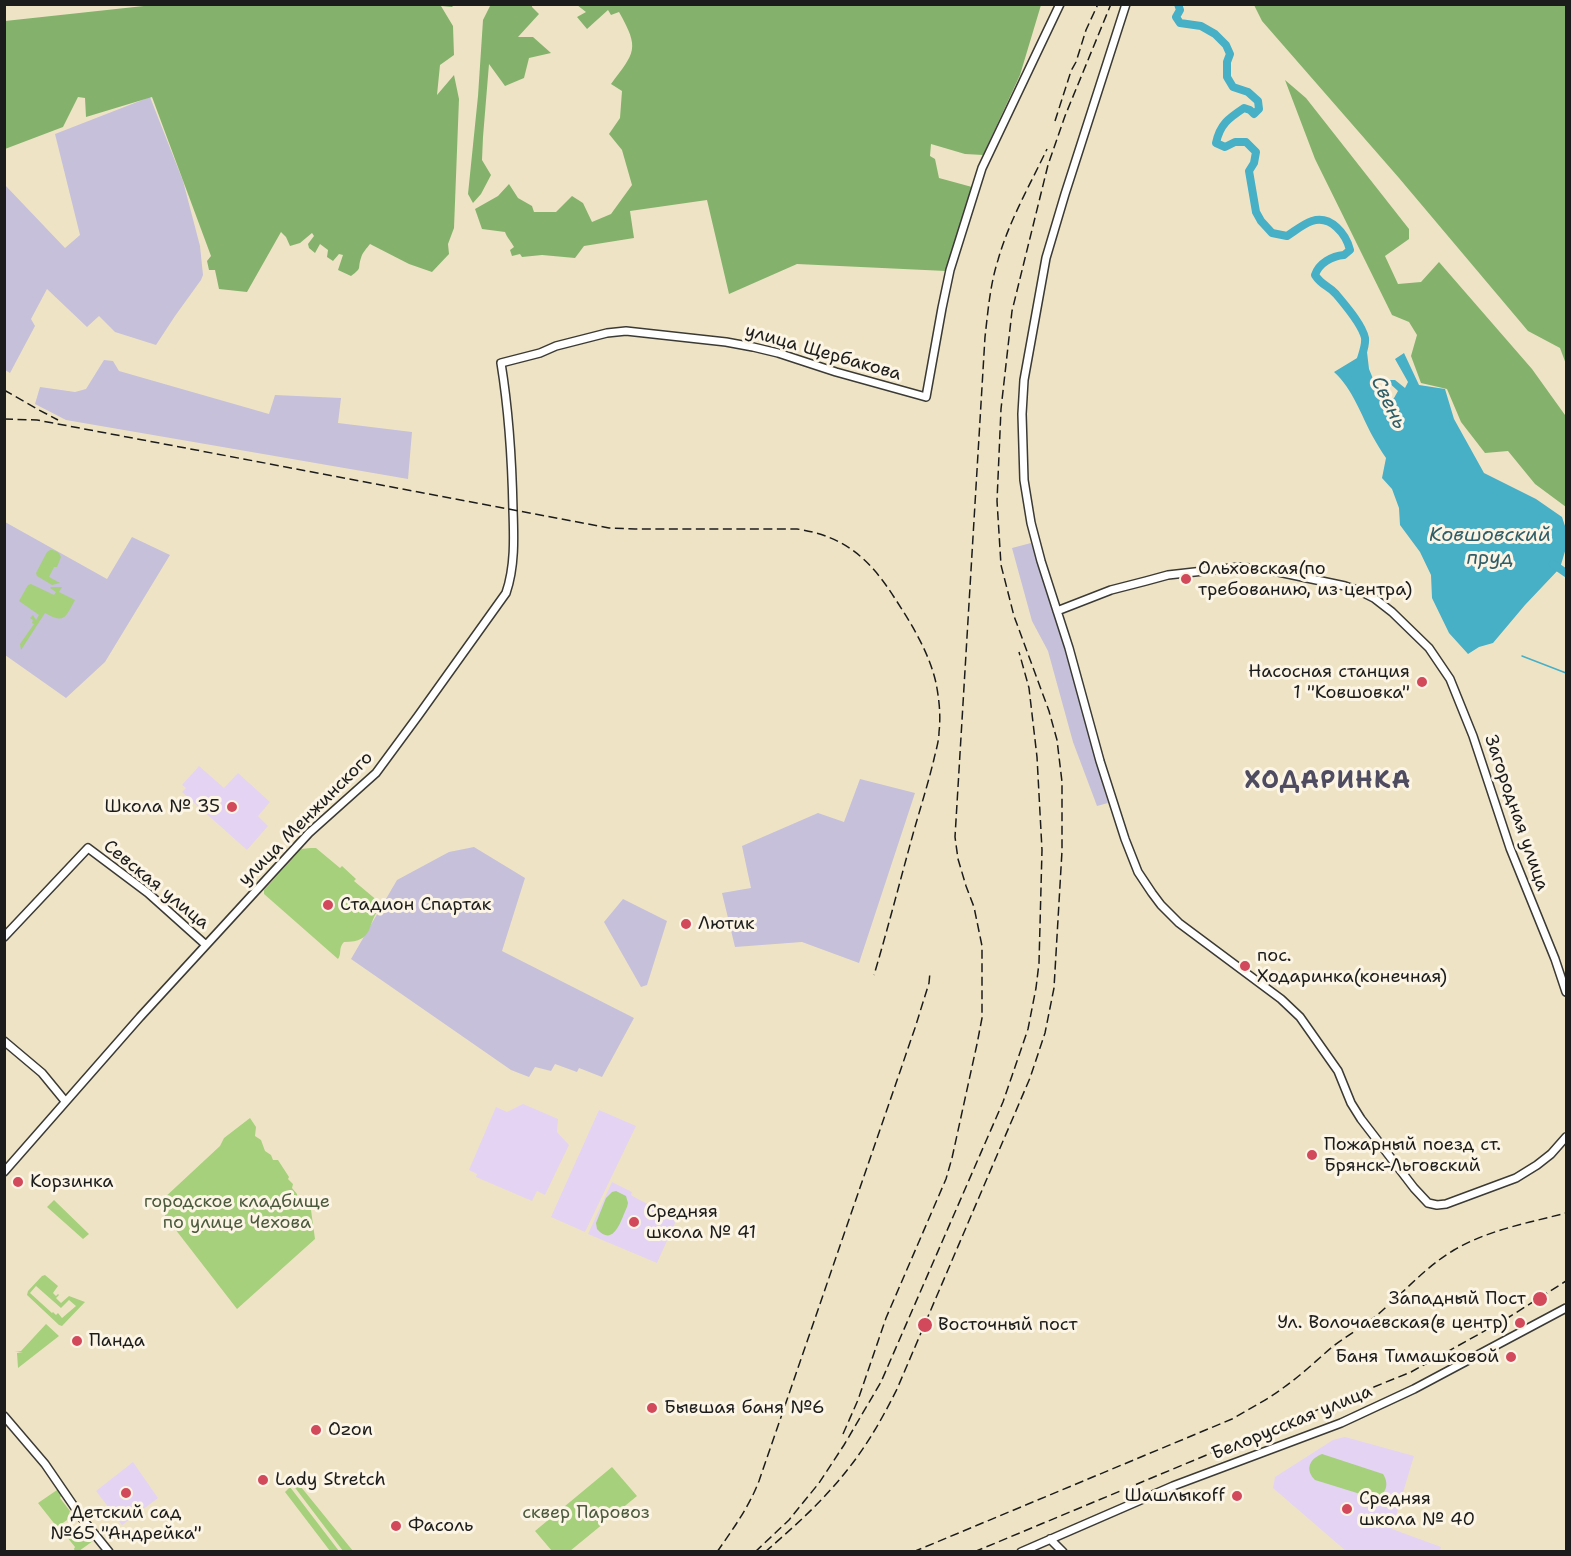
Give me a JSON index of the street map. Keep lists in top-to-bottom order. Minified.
{"streets":{"street":["улица Щербакова","Загородная улица","улица Менжинского","Севская улица","Белорусская улица"]},"crossings":[["улица Щербакова","улица Менжинского"],["улица Менжинского","Севская улица"]],"districts":["ХОДАРИНКА"],"water":["Свень","Ковшовский пруд"],"parks":["городское кладбище по улице Чехова","сквер Паровоз"],"places":["Ольховская(по требованию, из центра)","Насосная станция 1 \"Ковшовка\"","Школа № 35","Стадион Спартак","Лютик","пос. Ходаринка(конечная)","Пожарный поезд ст. Брянск-Льговский","Корзинка","Средняя школа № 41","Западный Пост","Ул. Волочаевская(в центр)","Восточный пост","Панда","Баня Тимашковой","Бывшая баня №6","Ozon","Lady Stretch","Детский сад №65 \"Андрейка\"","Шашлыкоff","Средняя школа № 40","Фасоль"]}
